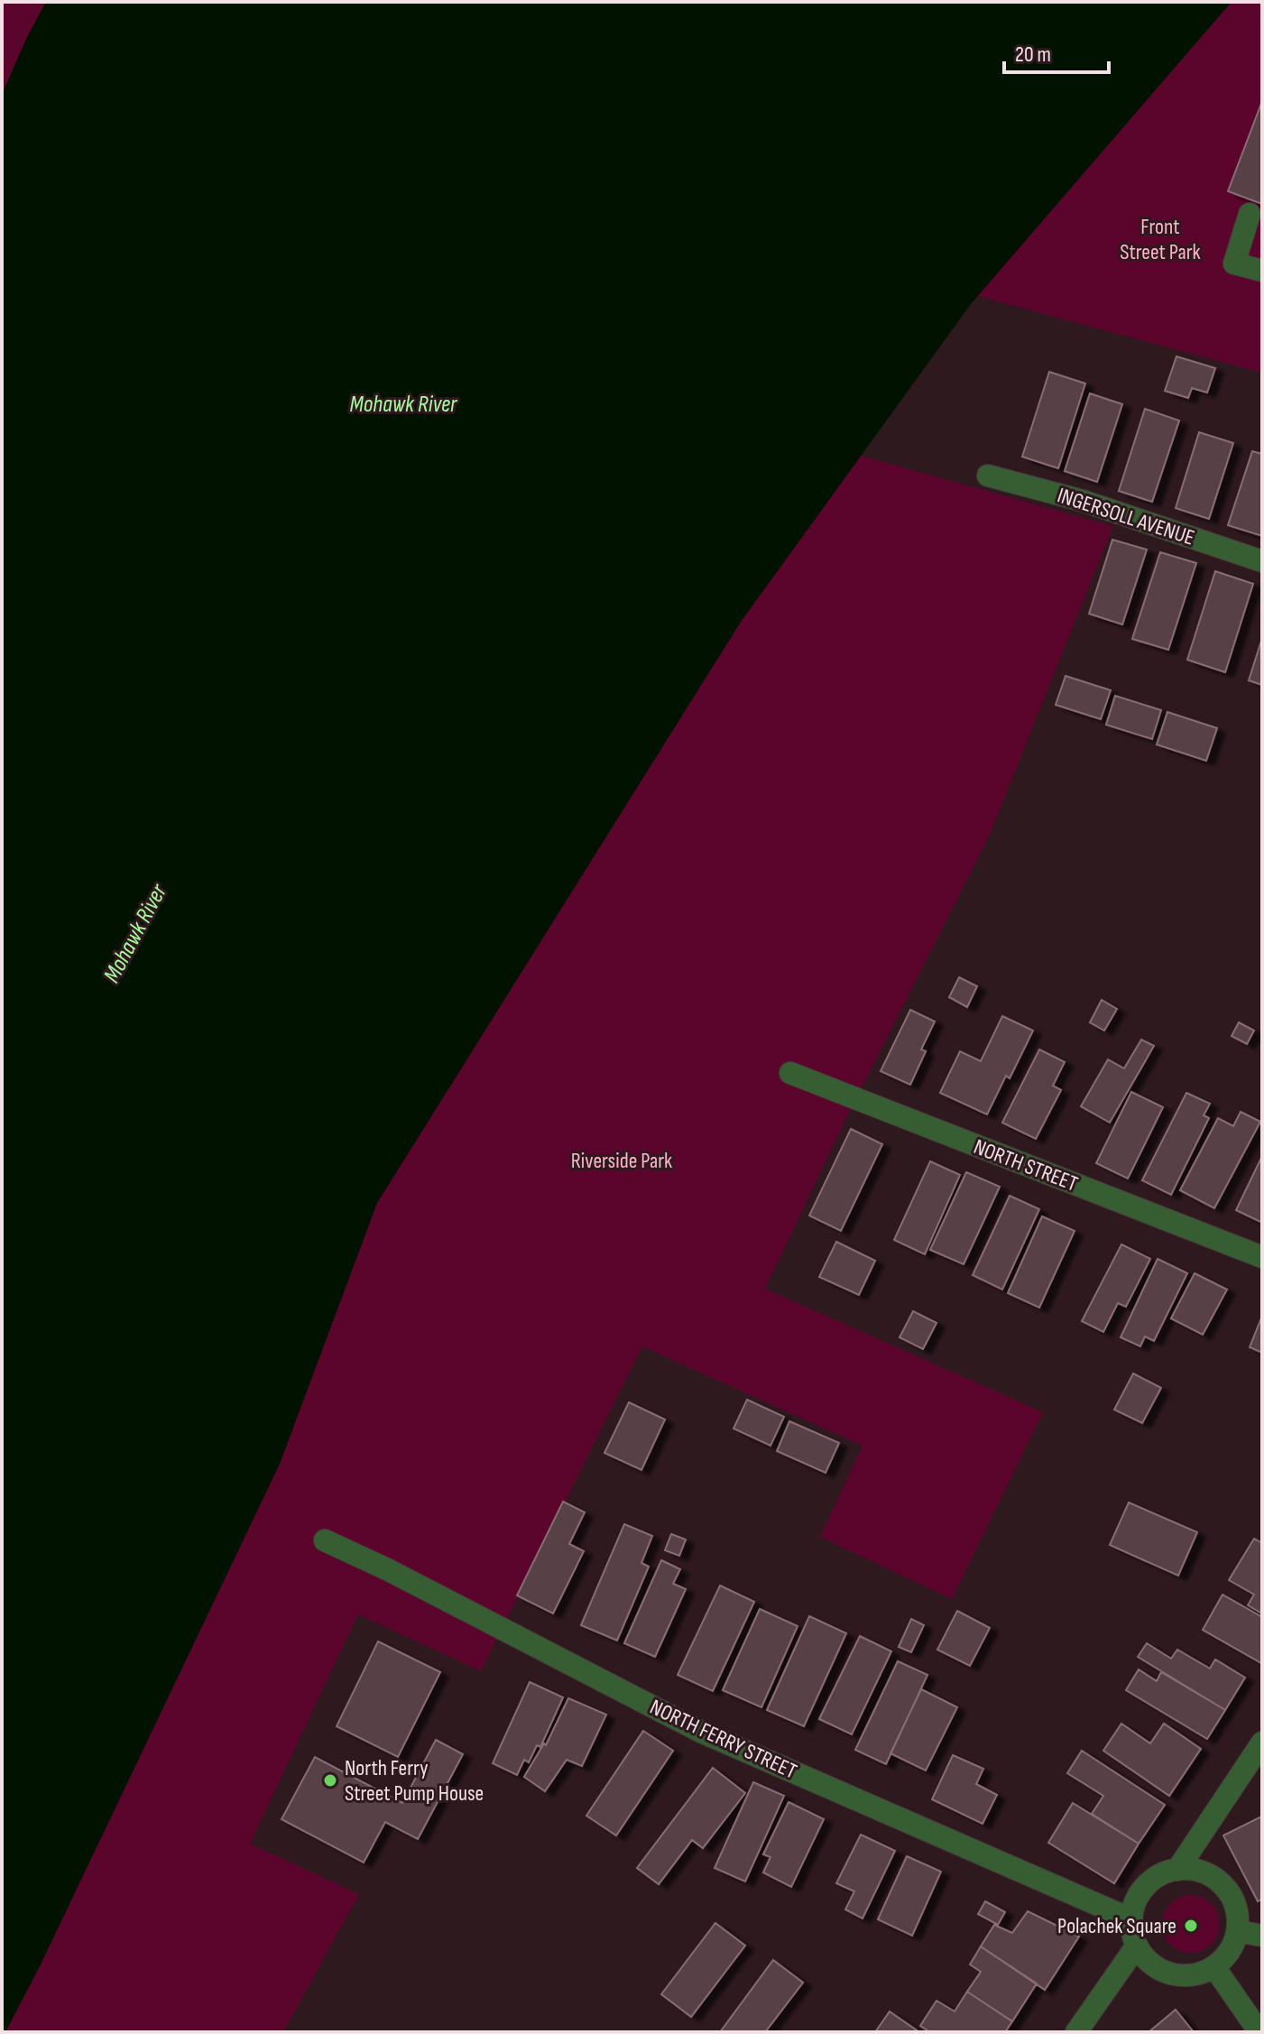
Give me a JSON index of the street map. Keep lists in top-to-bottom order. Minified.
{"streets":{"street":["INGERSOLL AVENUE","NORTH STREET","NORTH FERRY STREET"]},"water":["Mohawk River"],"parks":["Front Street Park","Riverside Park"],"places":["North Ferry Street Pump House","Polachek Square"],"scale_bar":"20 m"}
